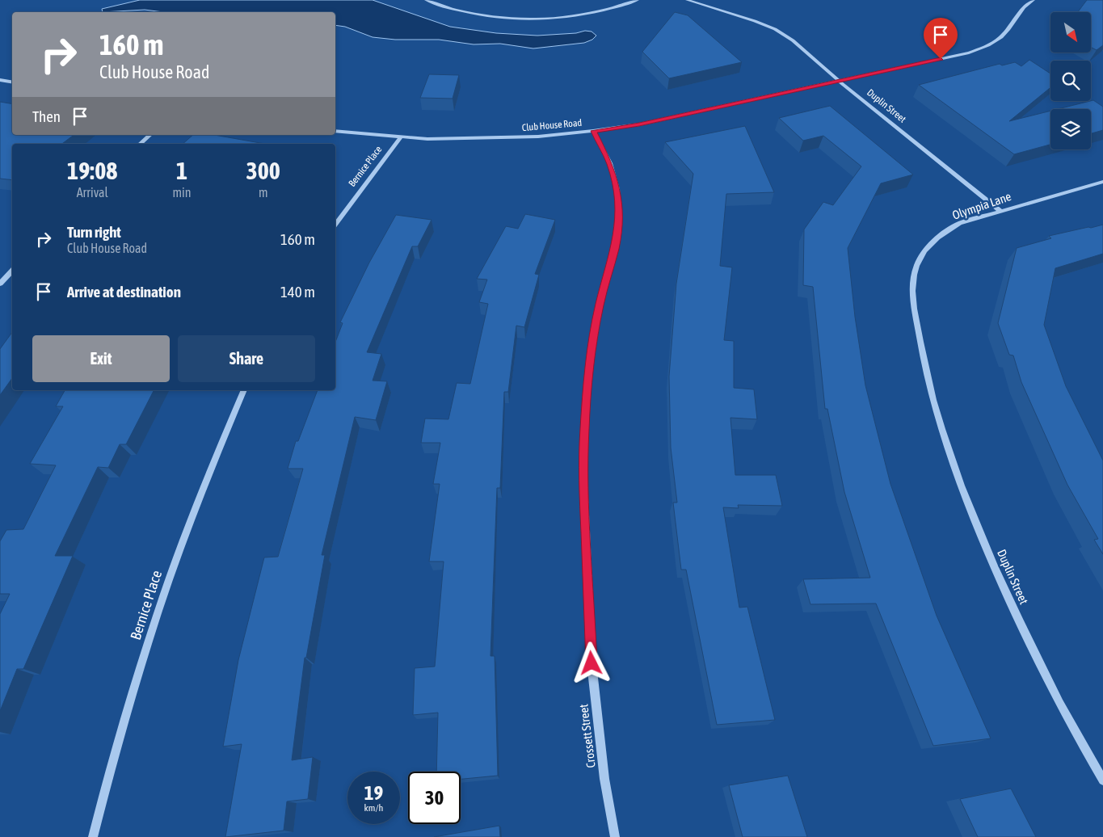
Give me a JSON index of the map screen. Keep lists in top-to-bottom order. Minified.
{"streets":{"street":["Duplin Street","Club House Road","Bernice Place","Olympia Lane","Crossett Street"]},"crossings":[["Duplin Street","Club House Road"],["Duplin Street","Olympia Lane"],["Club House Road","Bernice Place"],["Club House Road","Crossett Street"]],"north":"bottom right","page":{"turn":["160 m","Club House Road"],"then":"Then","eta":["19:08","Arrival","1","min","300","m"],"list":[{"name":"Turn right","note":"Club House Road","value":"160 m"},{"name":"Arrive at destination","value":"140 m"}],"buttons":["Exit","Share"],"speed":"19 km/h","limit":"30"}}
